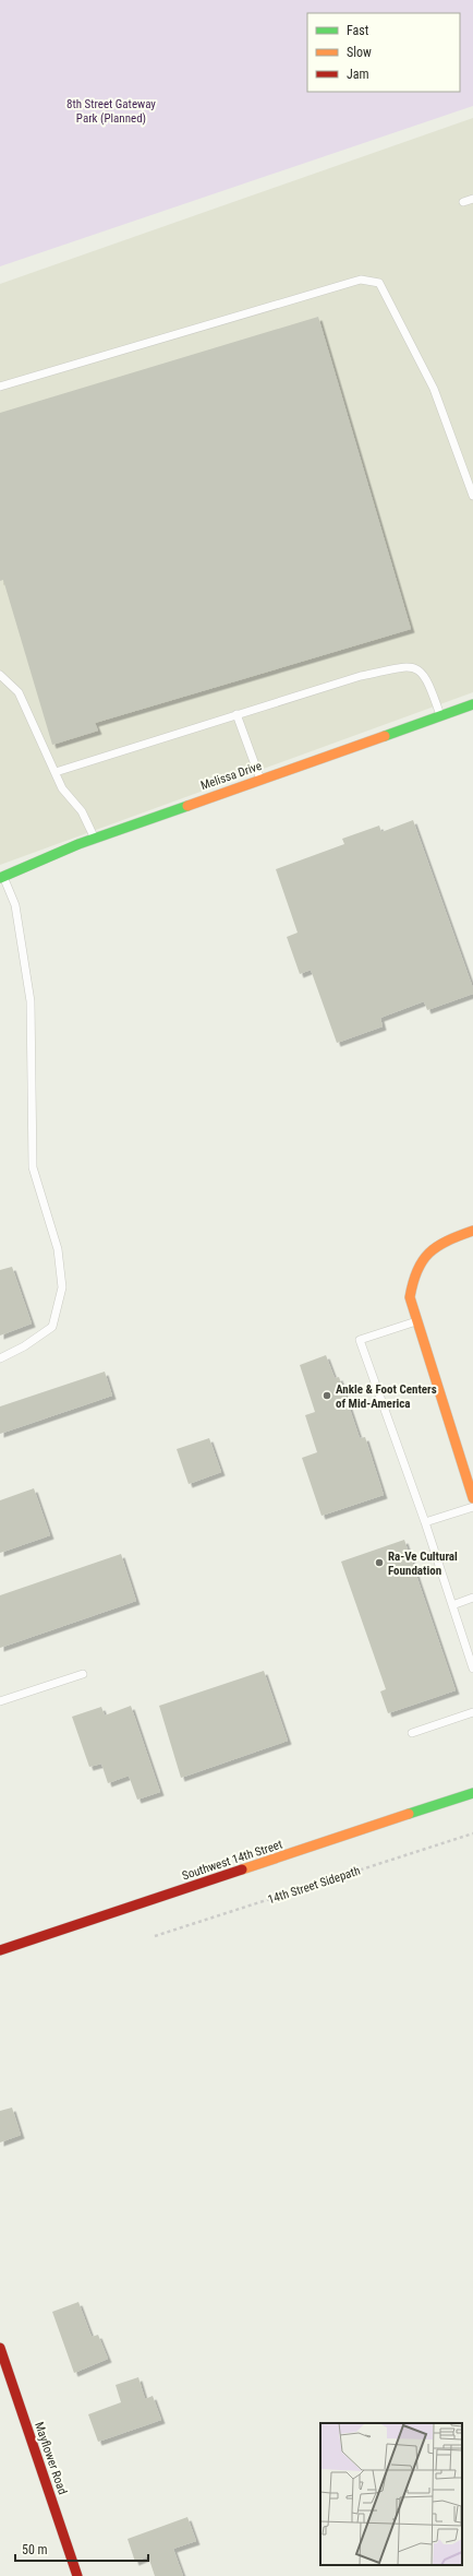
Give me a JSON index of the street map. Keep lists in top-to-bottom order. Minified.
{"streets":{"street":["Melissa Drive","Southwest 14th Street","Mayflower Road"],"path":["14th Street Sidepath"]},"parks":["8th Street Gateway Park (Planned)"],"places":["Ankle & Foot Centers of Mid-America","Ra-Ve Cultural Foundation"],"legend":["Fast","Slow","Jam"],"scale_bar":"50 m"}
